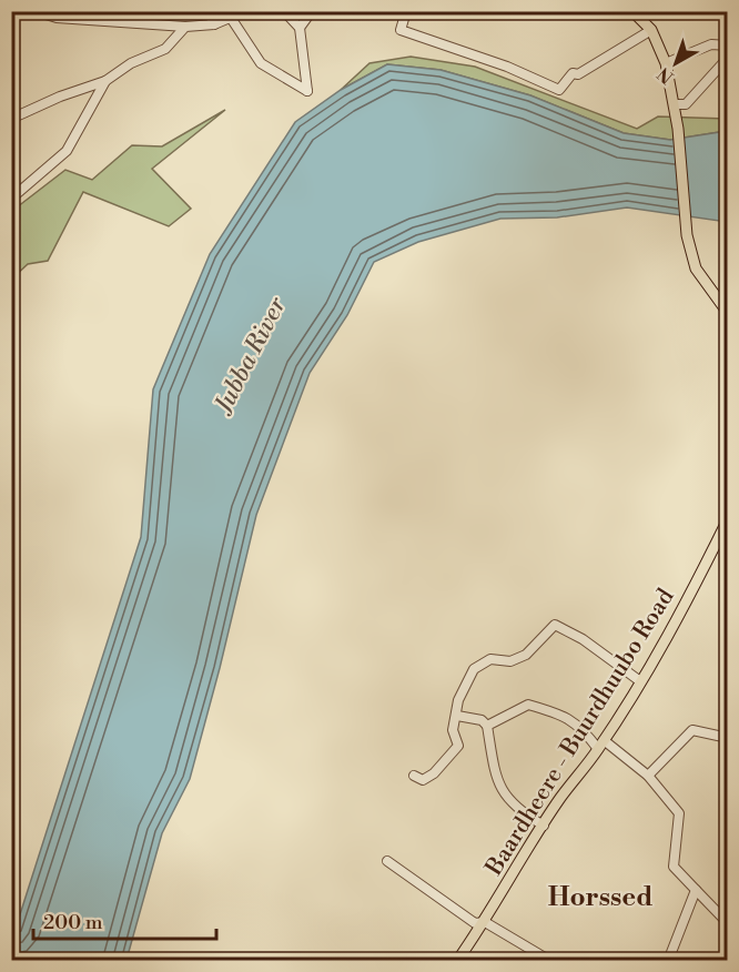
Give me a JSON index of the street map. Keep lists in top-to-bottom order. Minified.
{"streets":{"main road":["Baardheere - Buurdhuubo Road"]},"districts":["Horssed"],"water":["Jubba River"],"scale_bar":"200 m","north":"bottom left"}
